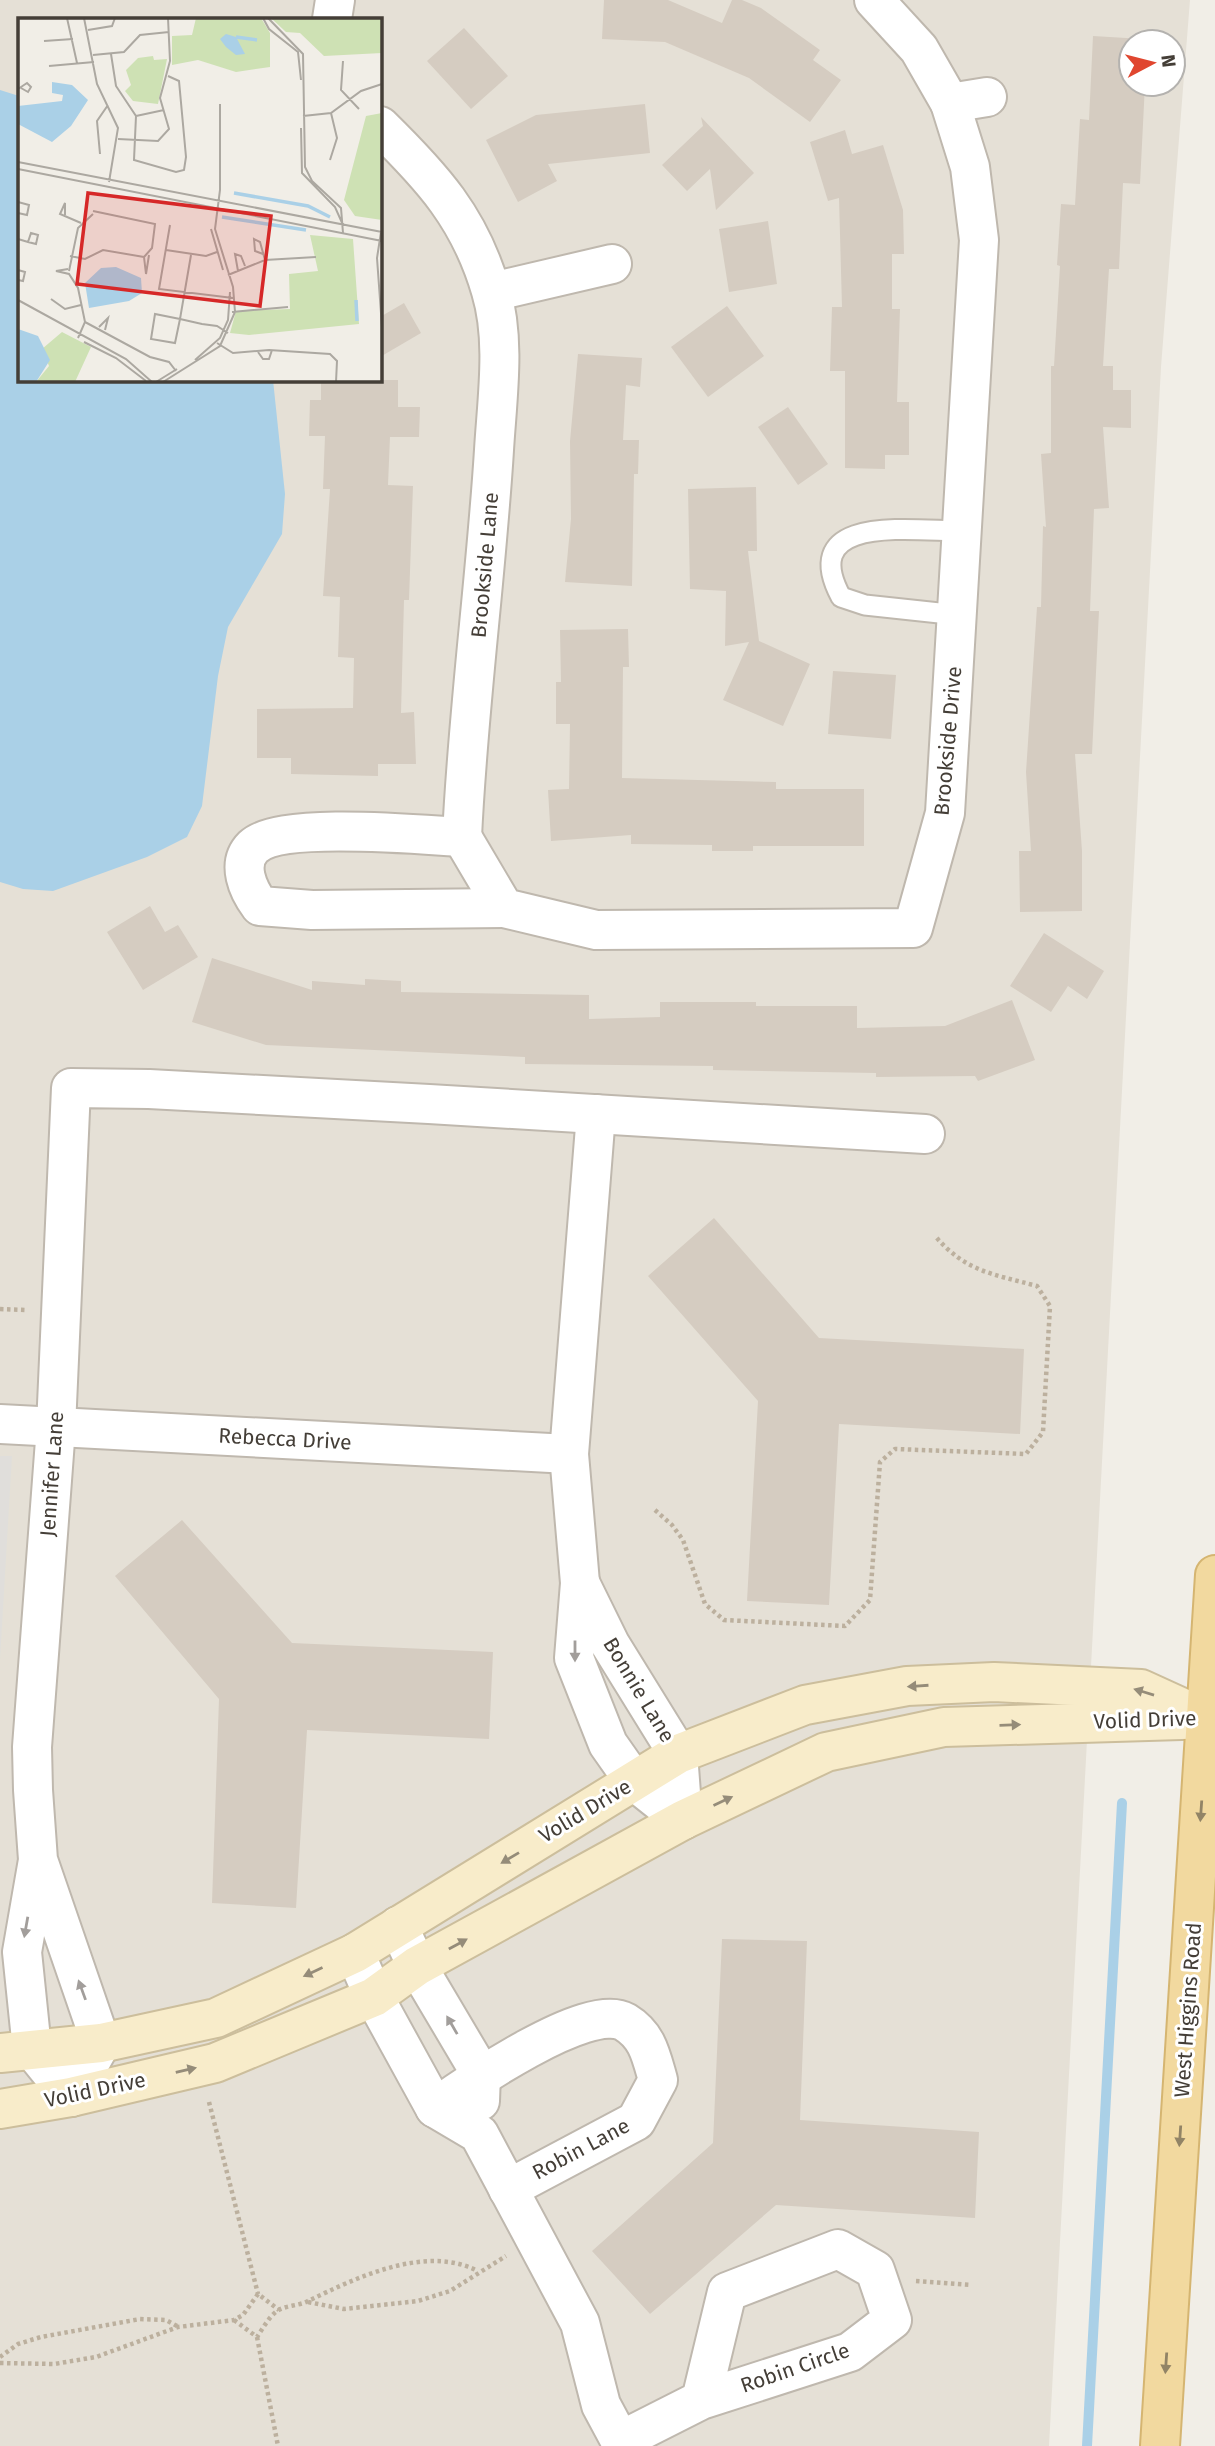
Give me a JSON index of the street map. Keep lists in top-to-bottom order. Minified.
{"streets":{"main road":["West Higgins Road"],"street":["Brookside Lane","Brookside Drive","Rebecca Drive","Jennifer Lane","Bonnie Lane","Volid Drive","Robin Lane","Robin Circle"]},"crossings":[["Rebecca Drive","Jennifer Lane"],["Rebecca Drive","Bonnie Lane"],["Jennifer Lane","Bonnie Lane"],["Jennifer Lane","Volid Drive"],["Bonnie Lane","Volid Drive"],["Volid Drive","West Higgins Road"],["Robin Lane","Robin Circle"]],"one_way":["West Higgins Road"],"north":"right"}
